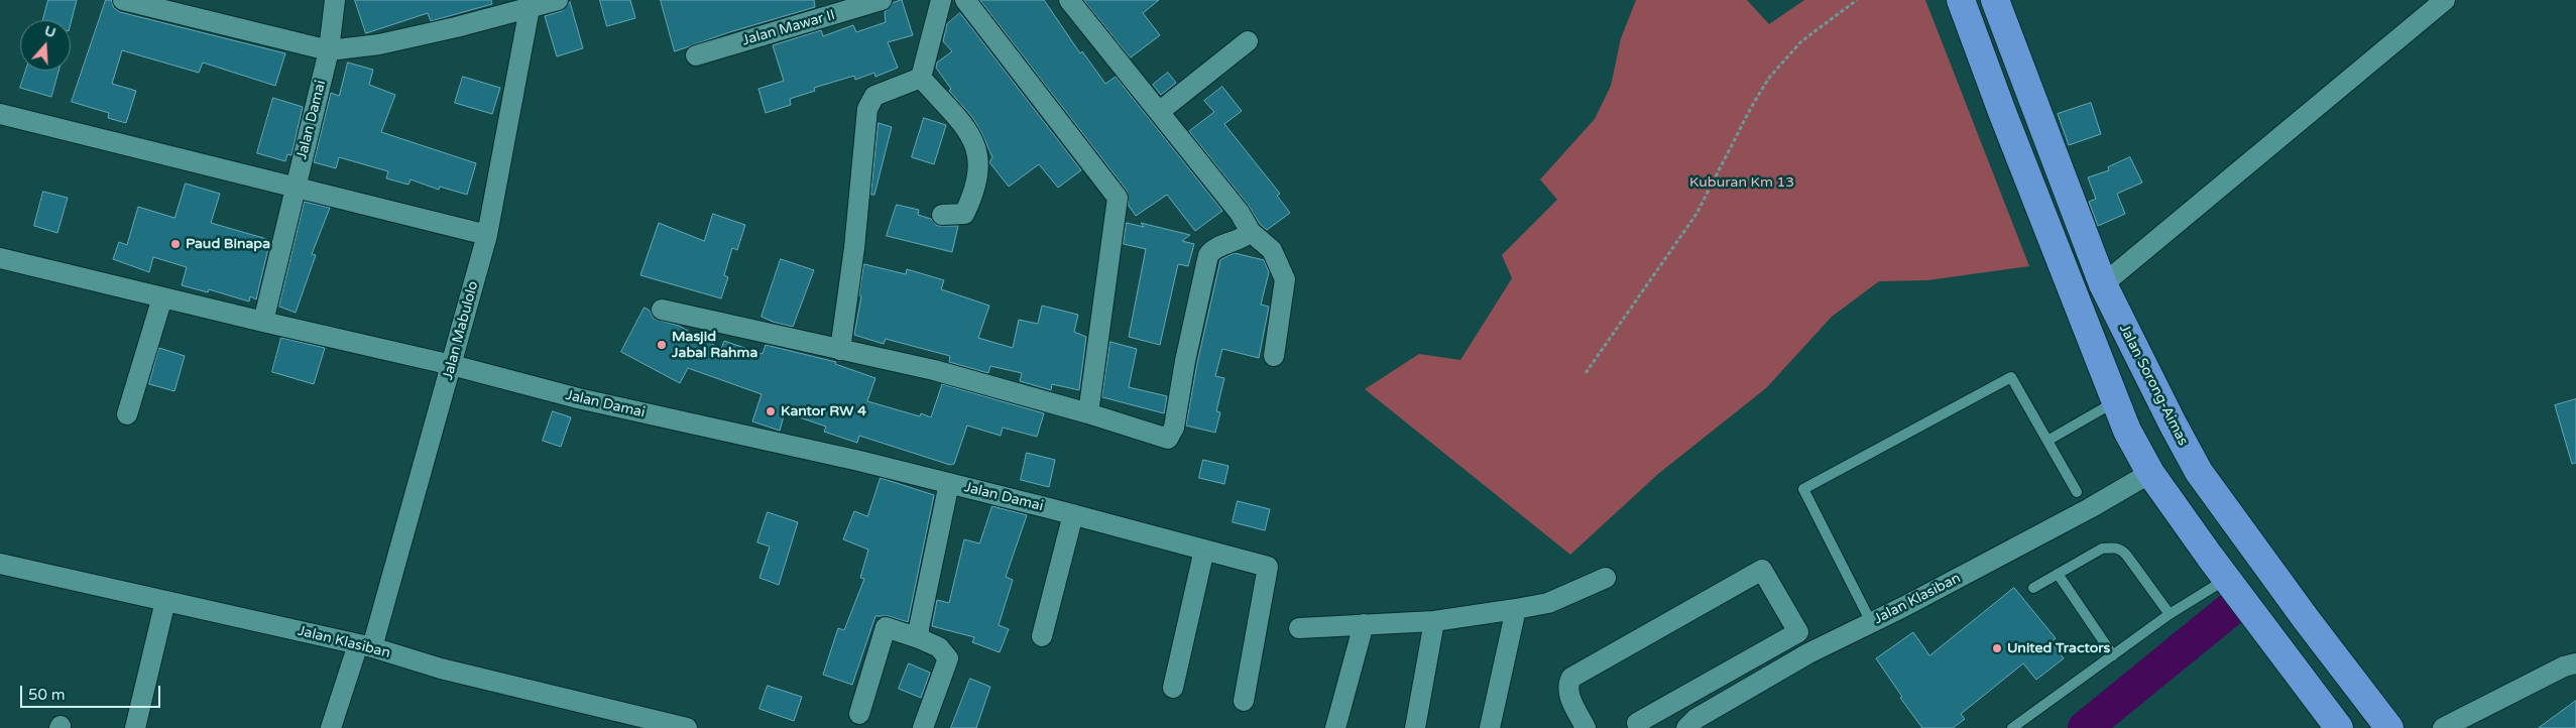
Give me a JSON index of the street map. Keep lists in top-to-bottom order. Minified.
{"streets":{"highway":["Jalan Sorong-Aimas"],"street":["Jalan Mawar II","Jalan Damai","Jalan Mabulolo","Jalan Klasiban"]},"crossings":[["Jalan Damai","Jalan Mabulolo"],["Jalan Mabulolo","Jalan Klasiban"]],"parks":["Kuburan Km 13"],"places":["Paud Binapa","Masjid Jabal Rahma","Kantor RW 4","United Tractors"],"scale_bar":"50 m","north":"top"}
